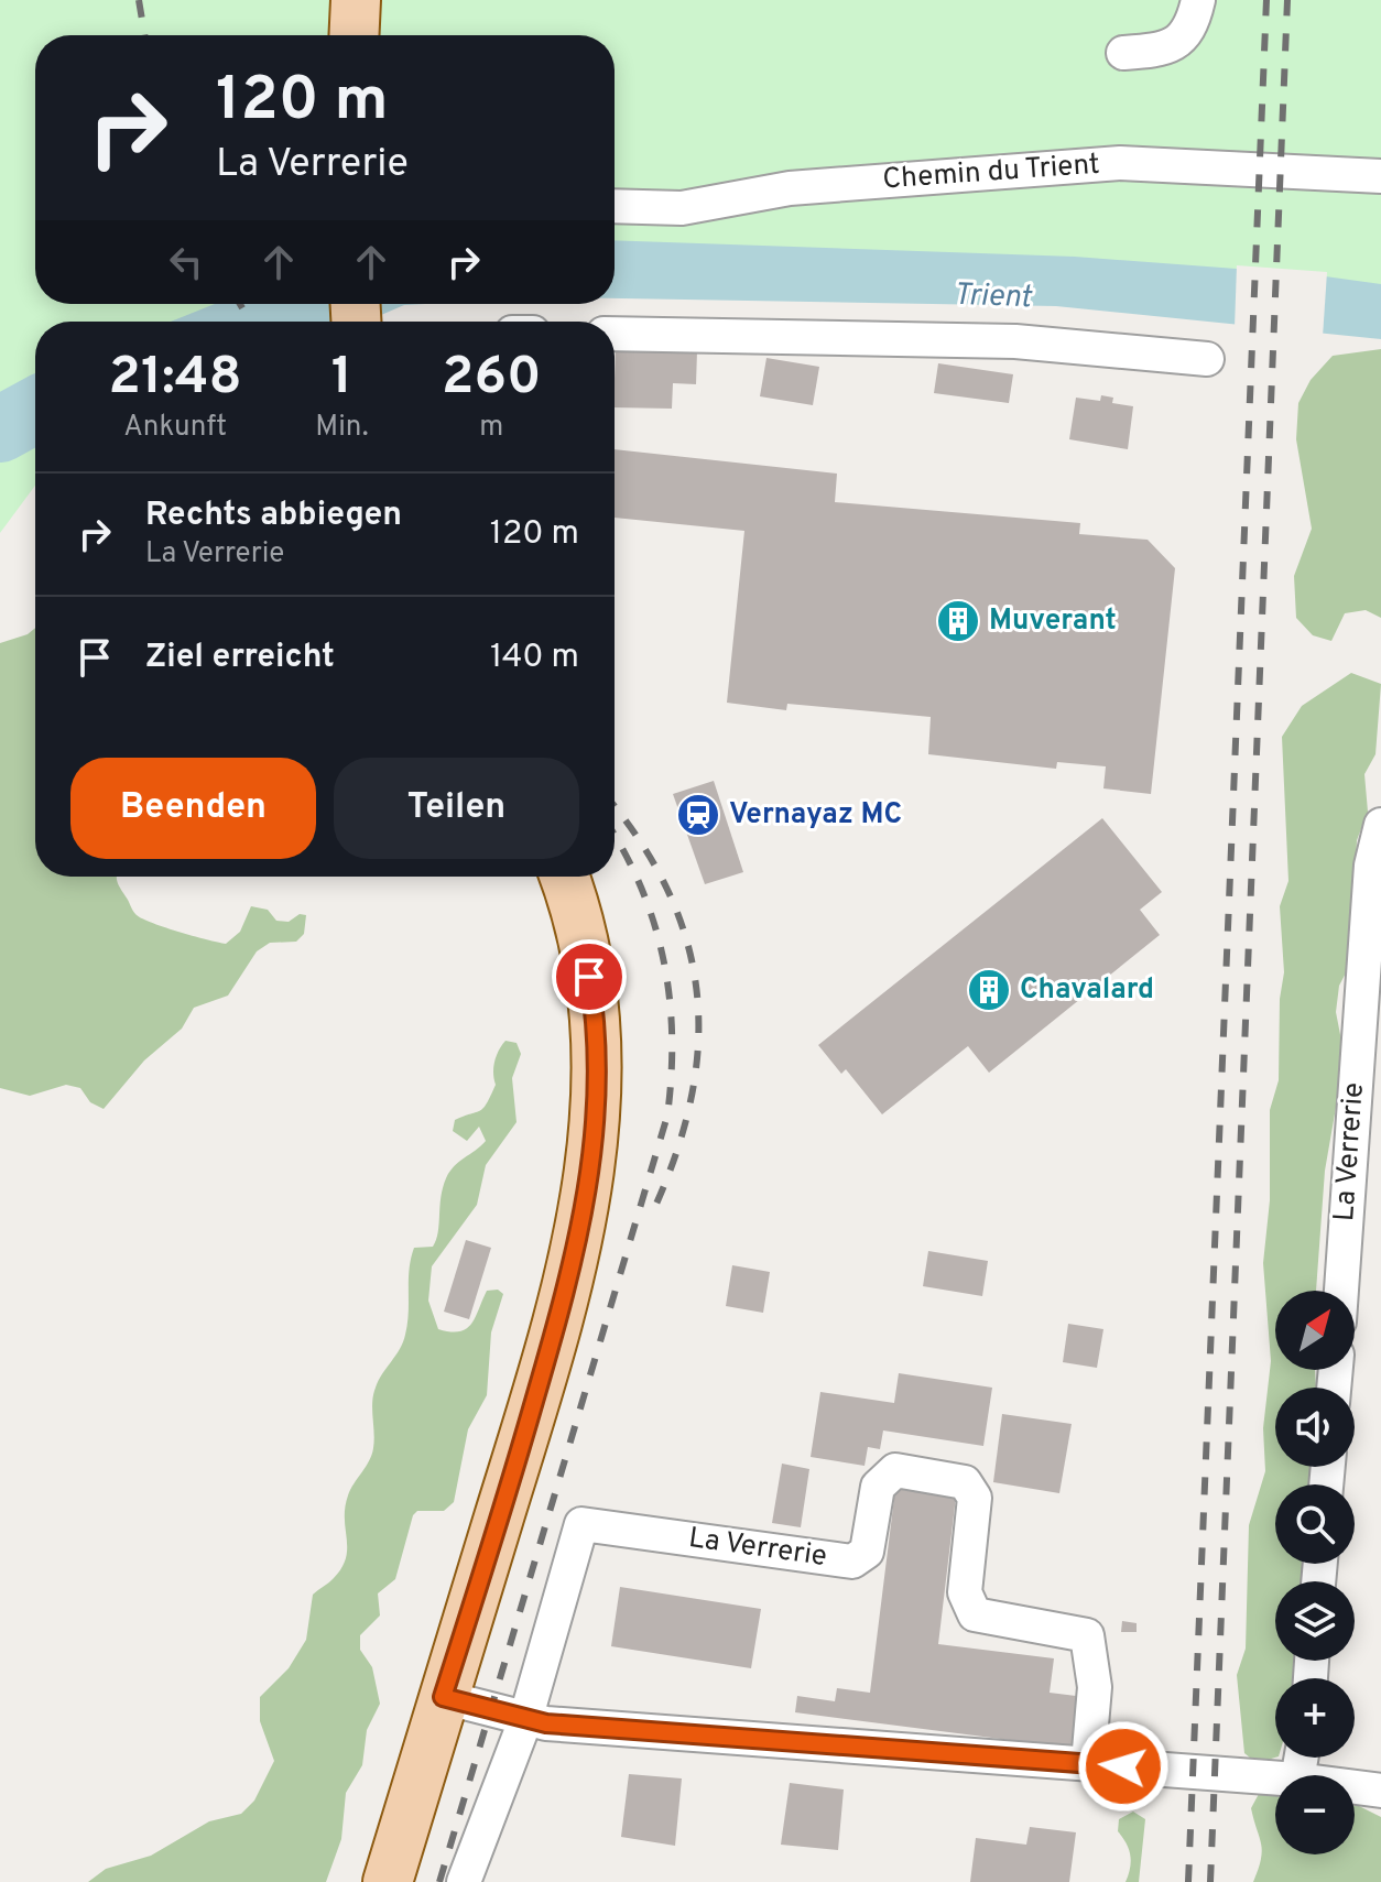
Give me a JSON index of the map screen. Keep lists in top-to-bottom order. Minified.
{"streets":{"street":["Chemin du Trient","La Verrerie"]},"water":["Trient"],"places":{"building":["Muverant","Chavalard"],"station":["Vernayaz MC"]},"north":"top right","page":{"turn":["120 m","La Verrerie"],"eta":["21:48","Ankunft","1","Min.","260","m"],"list":[{"name":"Rechts abbiegen","note":"La Verrerie","value":"120 m"},{"name":"Ziel erreicht","value":"140 m"}],"buttons":["Beenden","Teilen"],"map_buttons":["+","−"]}}
